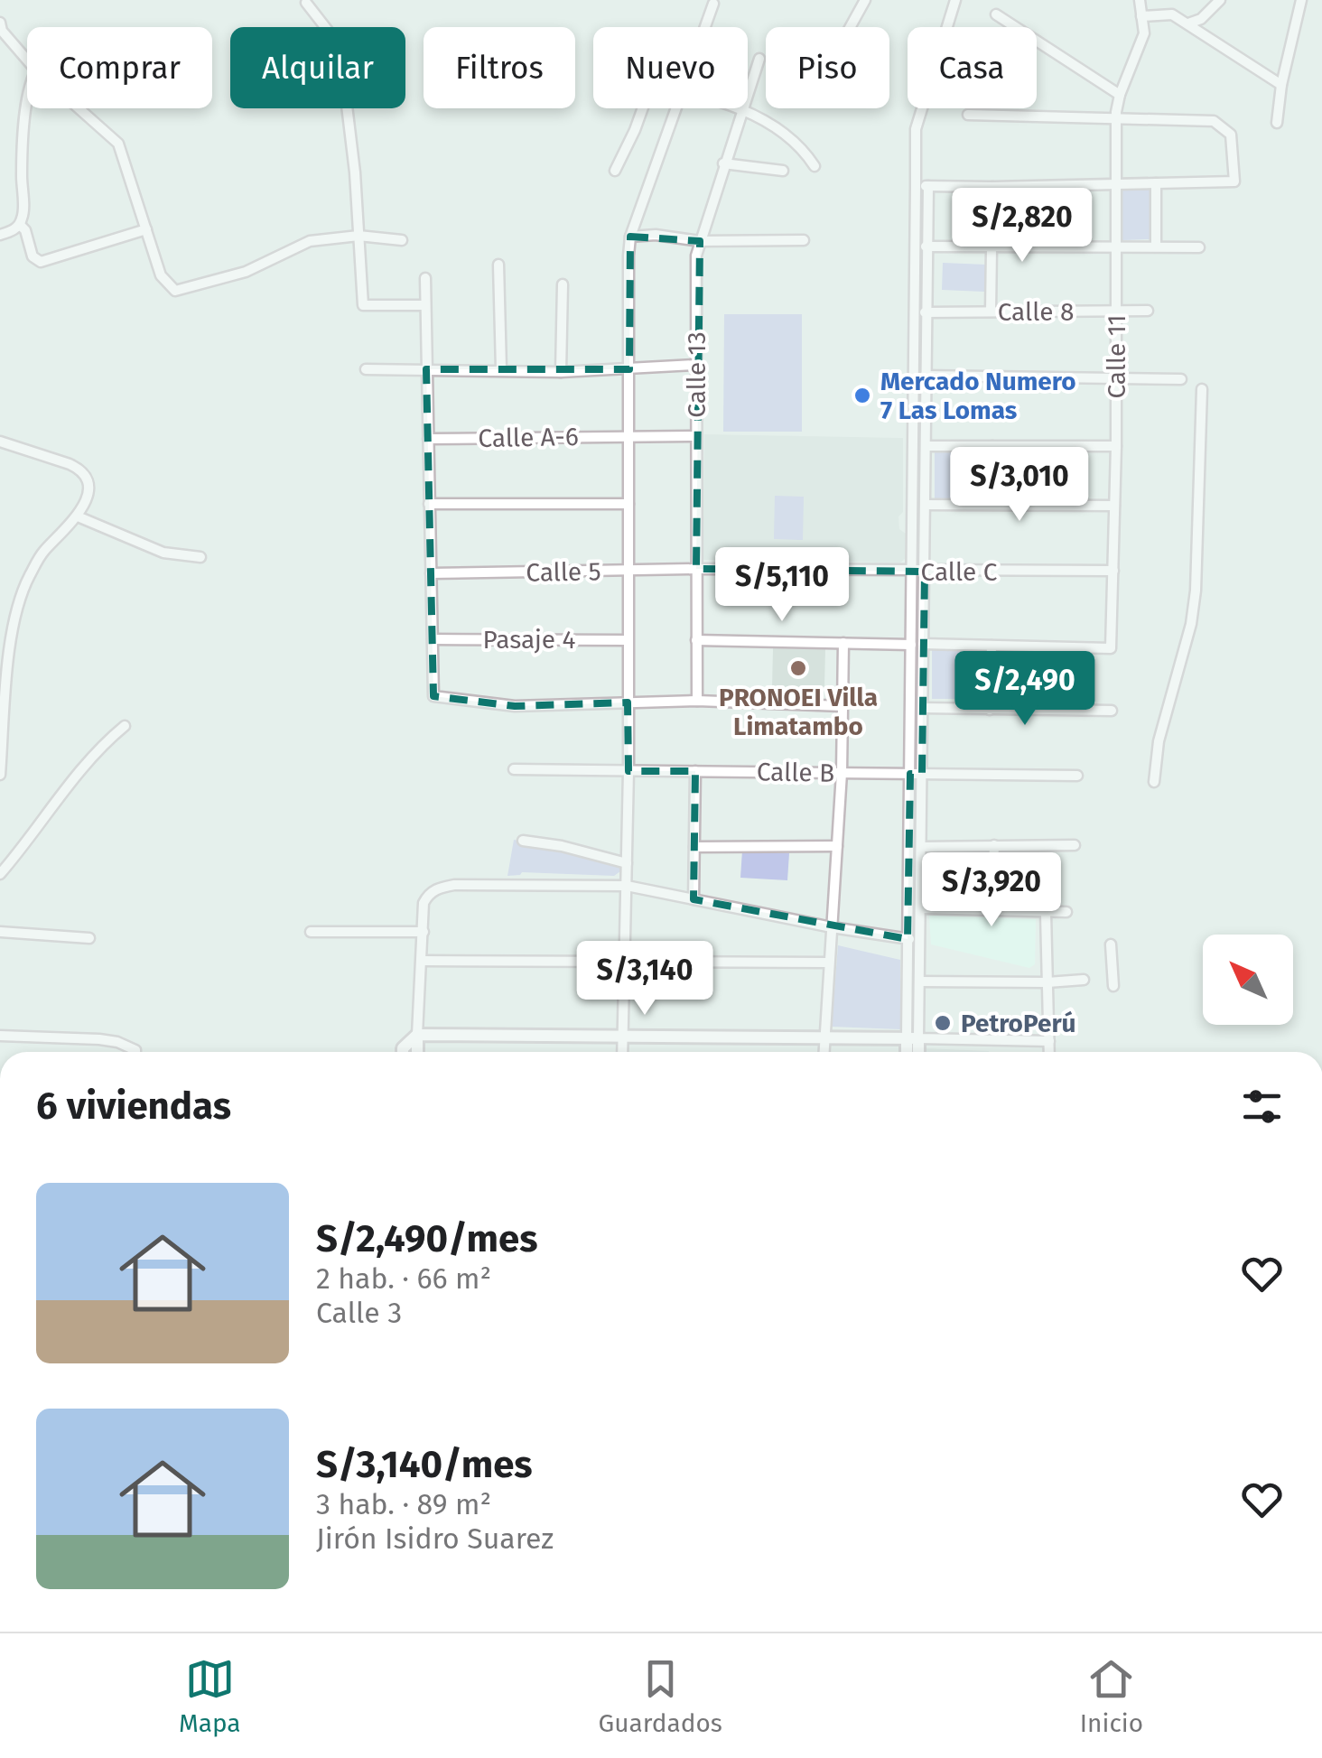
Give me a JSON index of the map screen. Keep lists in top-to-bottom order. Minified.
{"streets":{"street":["Calle 8","Calle 11","Calle 13","Calle A-6","Calle 5","Calle C","Pasaje 4","Calle B"]},"crossings":[["Calle 8","Calle 11"],["Calle 11","Calle C"],["Calle 13","Calle A-6"],["Calle 13","Calle 5"],["Calle 13","Calle C"],["Calle 5","Calle C"]],"places":["Mercado Numero 7 Las Lomas","PRONOEI Villa Limatambo","PetroPerú"],"north":"top left","page":{"chip":["Comprar","Alquilar","Filtros","Nuevo","Piso","Casa"],"price":["S/2,820","S/3,010","S/5,110","S/2,490","S/3,920","S/3,140"],"heading":"6 viviendas","list":[{"name":"S/2,490/mes","note":"2 hab. · 66 m² · Calle 3"},{"name":"S/3,140/mes","note":"3 hab. · 89 m² · Jirón Isidro Suarez"}],"tabs":["Mapa","Guardados","Inicio"]}}
